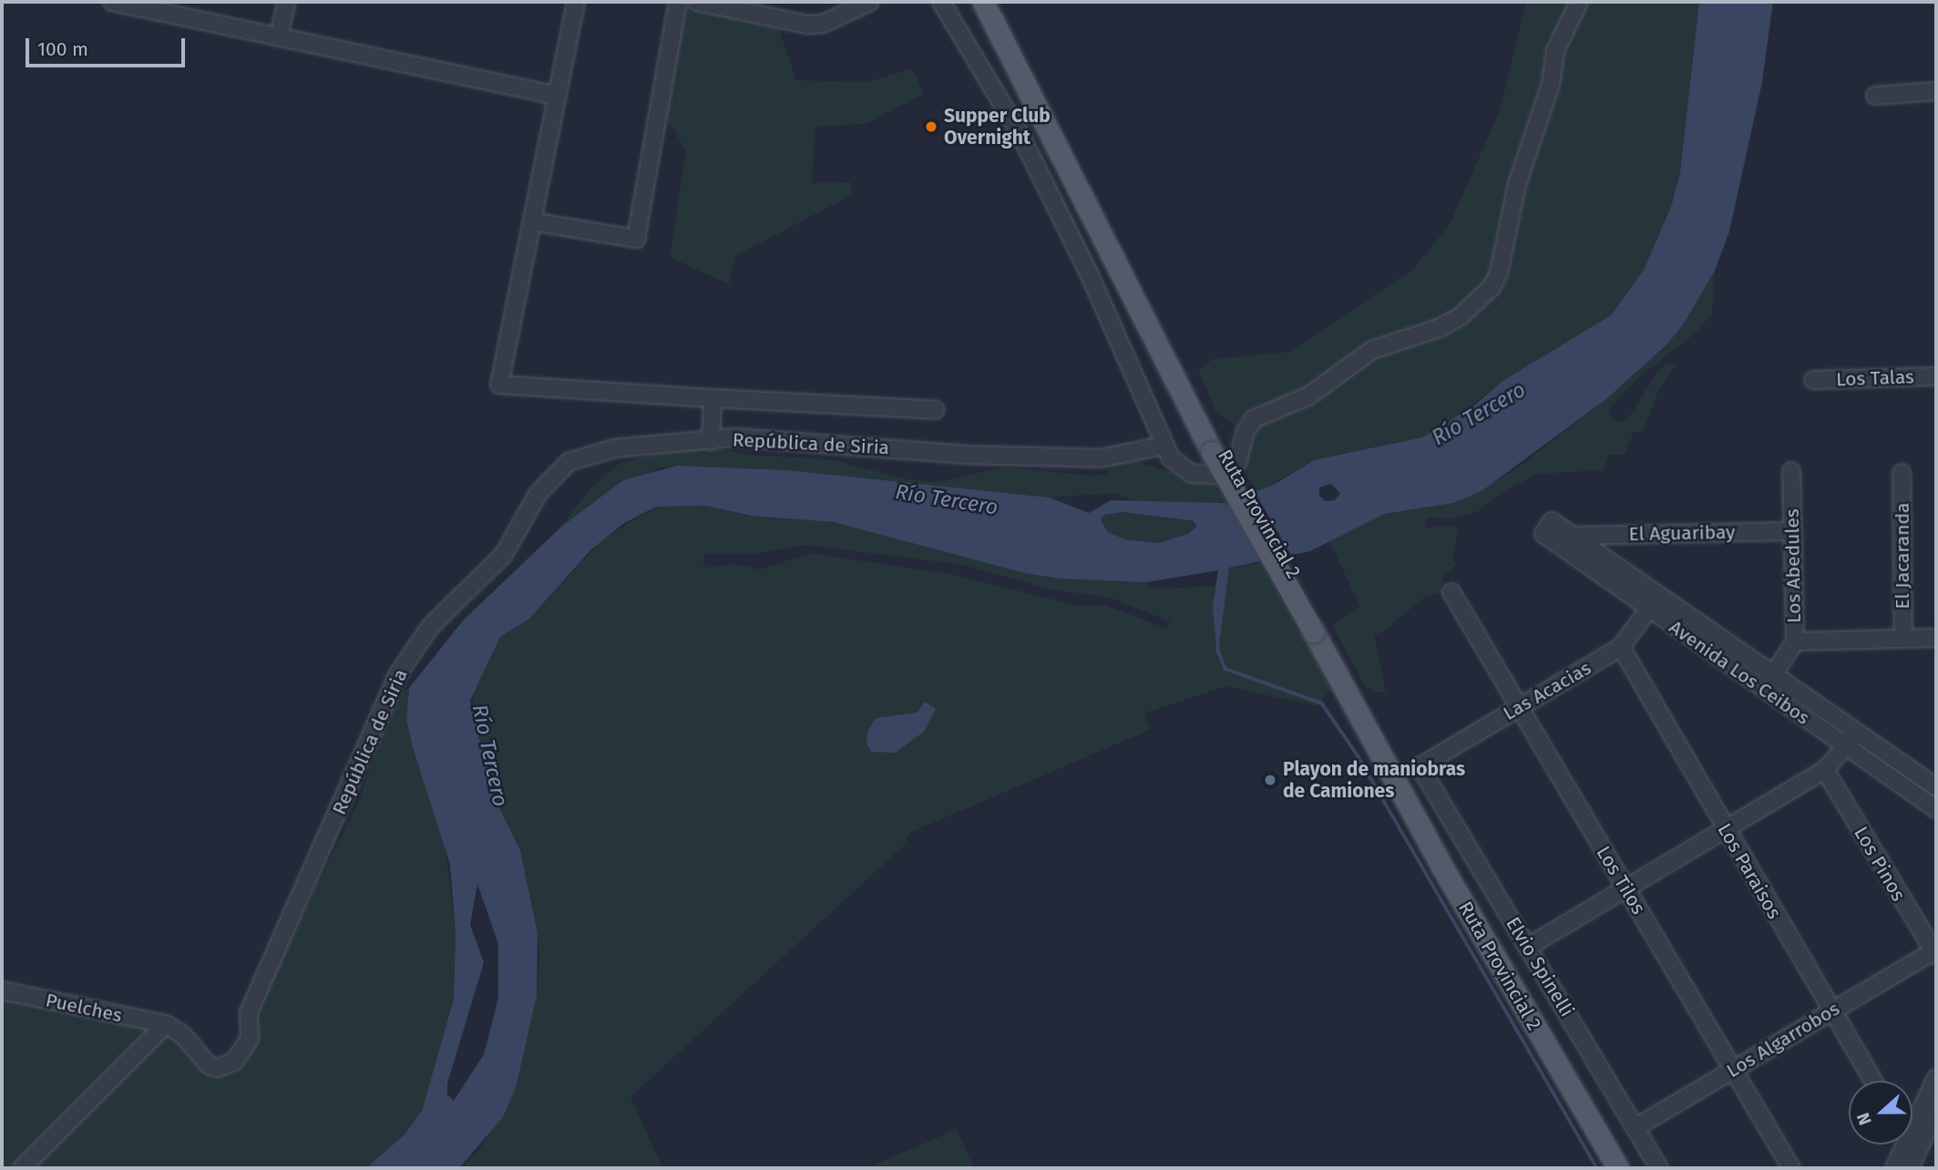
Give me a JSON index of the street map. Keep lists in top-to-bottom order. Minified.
{"streets":{"main road":["Ruta Provincial 2"],"street":["Los Talas","República de Siria","El Aguaribay","El Jacaranda","Los Abedules","Avenida Los Ceibos","Las Acacias","Los Pinos","Los Paraisos","Los Tilos","Elvio Spinelli","Puelches","Los Algarrobos"]},"crossings":[["República de Siria","Puelches"],["El Aguaribay","Los Abedules"],["El Aguaribay","Avenida Los Ceibos"],["Los Abedules","Avenida Los Ceibos"],["Avenida Los Ceibos","Las Acacias"],["Las Acacias","Los Paraisos"],["Las Acacias","Los Tilos"],["Las Acacias","Elvio Spinelli"],["Los Pinos","Los Algarrobos"],["Los Paraisos","Los Algarrobos"],["Los Tilos","Los Algarrobos"],["Elvio Spinelli","Los Algarrobos"]],"water":["Río Tercero"],"places":["Supper Club Overnight","Playon de maniobras de Camiones"],"scale_bar":"100 m","north":"left"}
